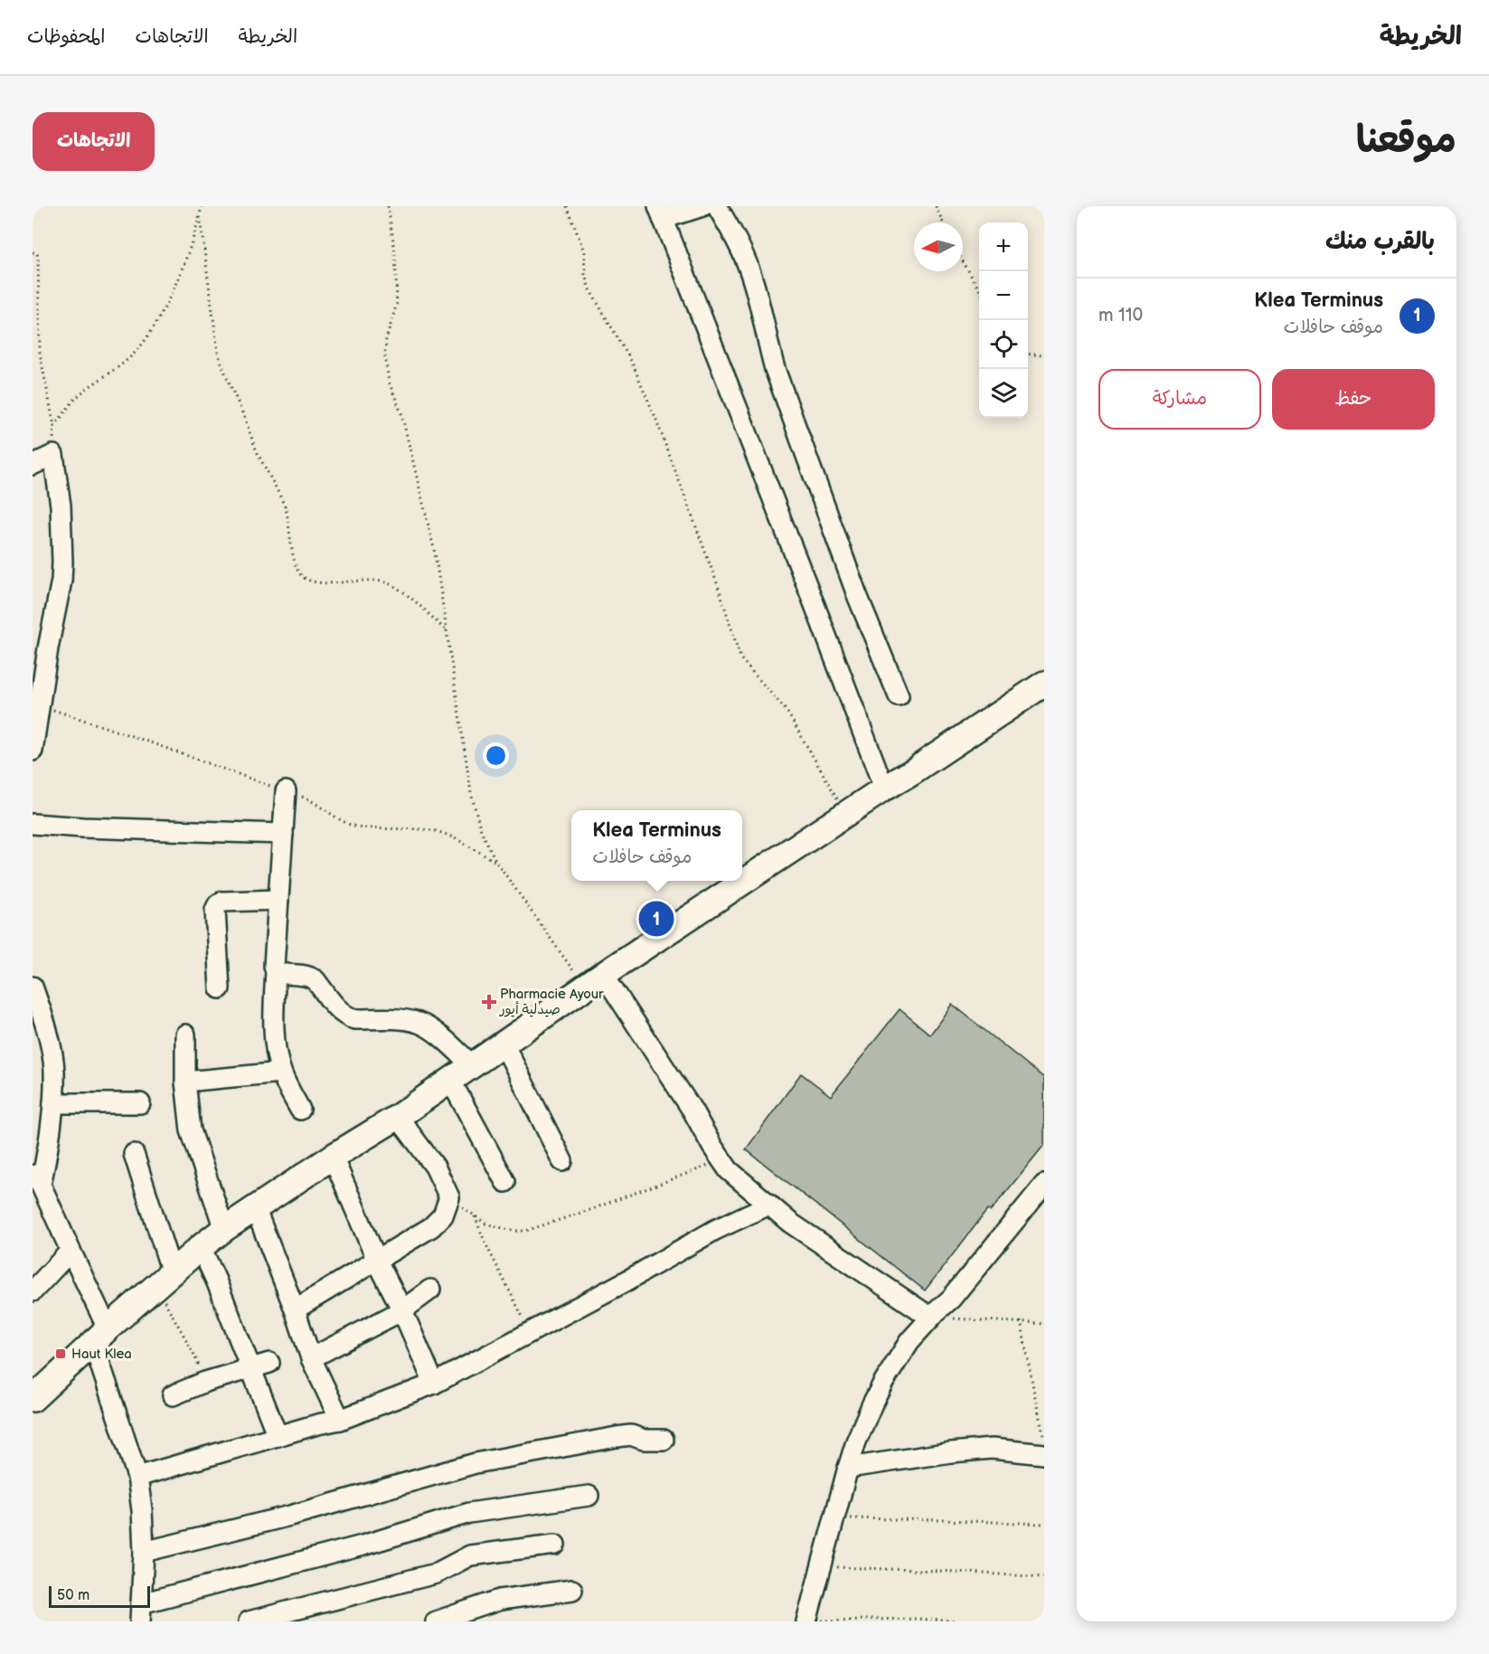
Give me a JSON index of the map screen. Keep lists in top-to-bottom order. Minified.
{"places":{"health":["Pharmacie Ayour صيدلية أيور"],"transit":["Haut Klea"]},"scale_bar":"50 m","north":"left","page":{"header":"الخريطة","nav":["الخريطة","الاتجاهات","المحفوظات"],"title":"موقعنا","buttons":["الاتجاهات",["حفظ","مشاركة"]],"heading":"بالقرب منك","map_buttons":["+","−"],"list":[{"mark":"1","name":"Klea Terminus","note":"موقف حافلات","value":"110 m"}],"popup":["Klea Terminus","موقف حافلات"],"pins":"1","scale":"50 m"}}
